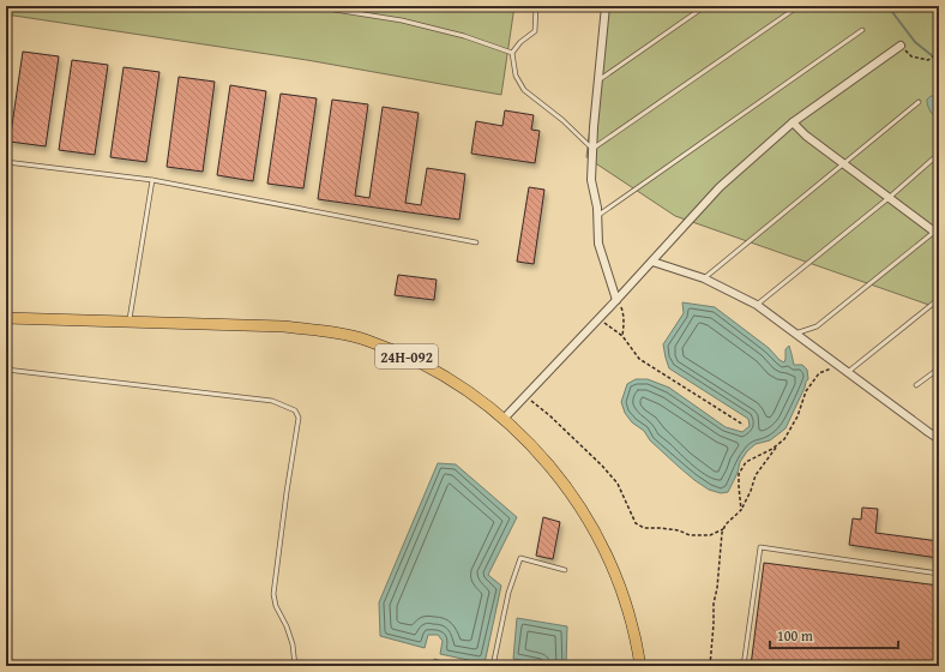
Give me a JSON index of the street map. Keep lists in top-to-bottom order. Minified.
{"streets":{"main road":["24Н-092"]},"scale_bar":"100 m"}
